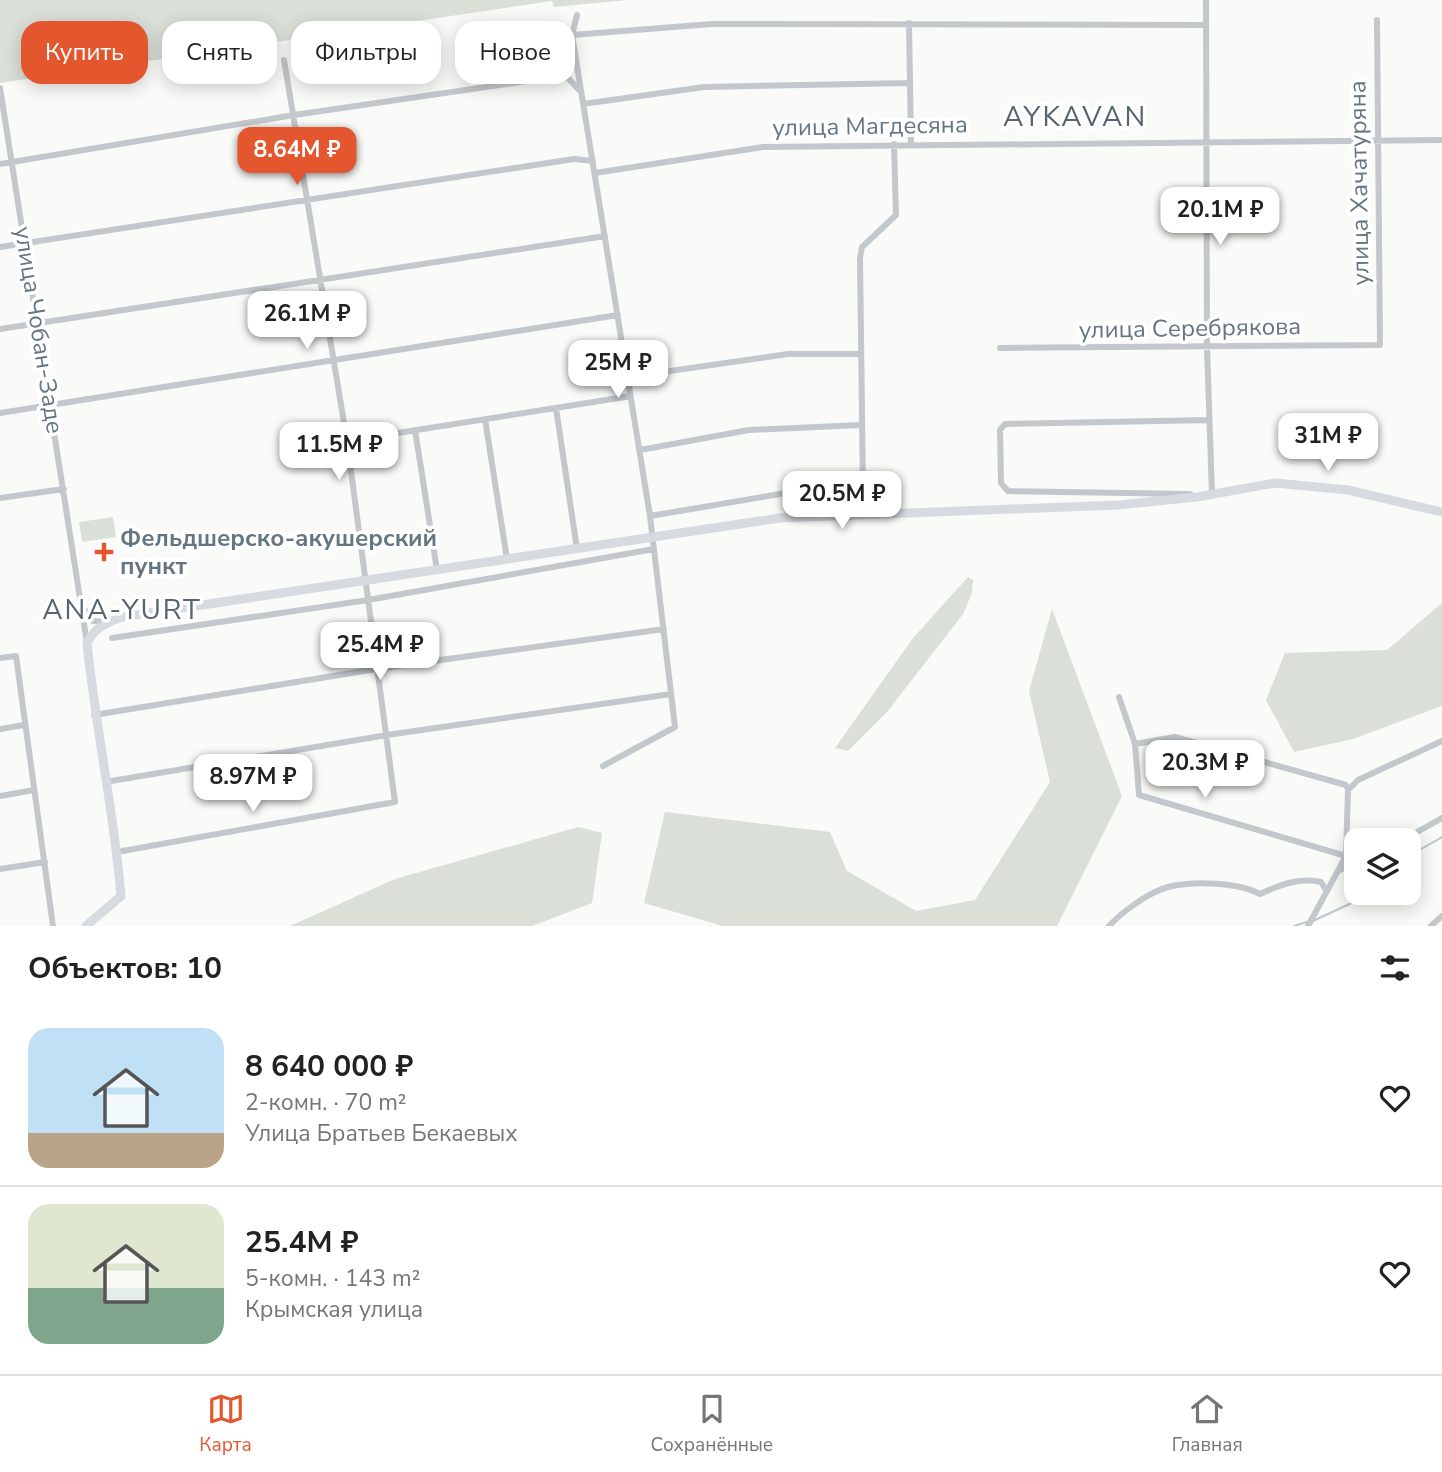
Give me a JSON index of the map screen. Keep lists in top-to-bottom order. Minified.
{"streets":{"street":["улица Магдесяна","улица Хачатуряна","улица Серебрякова","улица Чобан-Заде"]},"crossings":[["улица Магдесяна","улица Хачатуряна"],["улица Хачатуряна","улица Серебрякова"]],"districts":["AYKAVAN","ANA-YURT"],"places":{"health":["Фельдшерско-акушерский пункт"]},"page":{"chip":["Купить","Снять","Фильтры","Новое"],"price":["8.64M ₽","20.1M ₽","26.1M ₽","25M ₽","31M ₽","11.5M ₽","20.5M ₽","25.4M ₽","20.3M ₽","8.97M ₽"],"heading":"Объектов: 10","list":[{"name":"8 640 000 ₽","note":"2-комн. · 70 m² · Улица Братьев Бекаевых"},{"name":"25.4M ₽","note":"5-комн. · 143 m² · Крымская улица"}],"tabs":["Карта","Сохранённые","Главная"]}}
